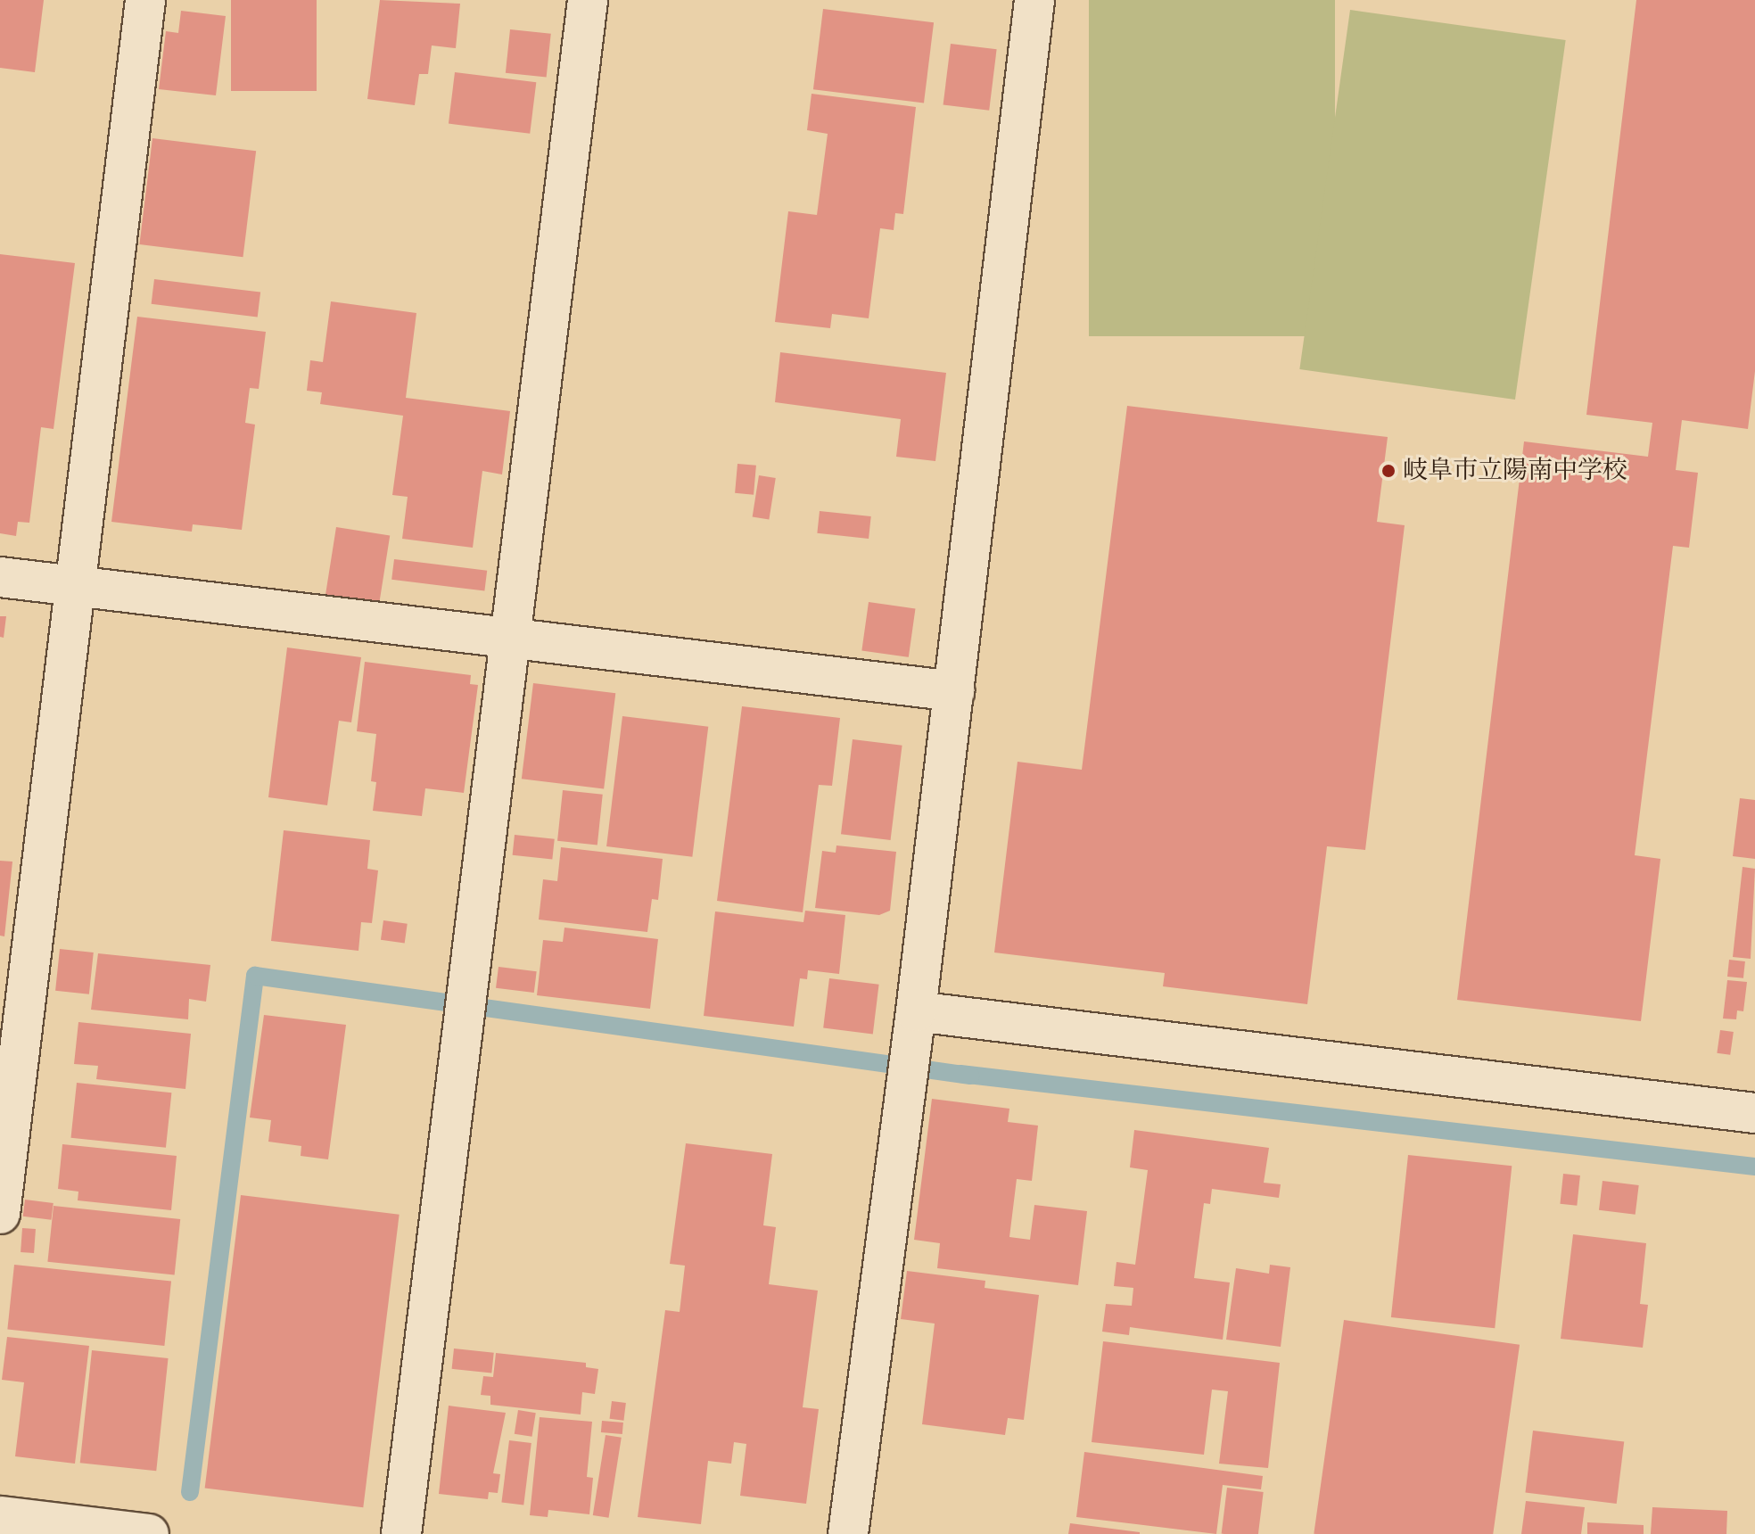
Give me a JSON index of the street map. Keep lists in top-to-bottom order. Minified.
{"places":["岐阜市立陽南中学校"]}
